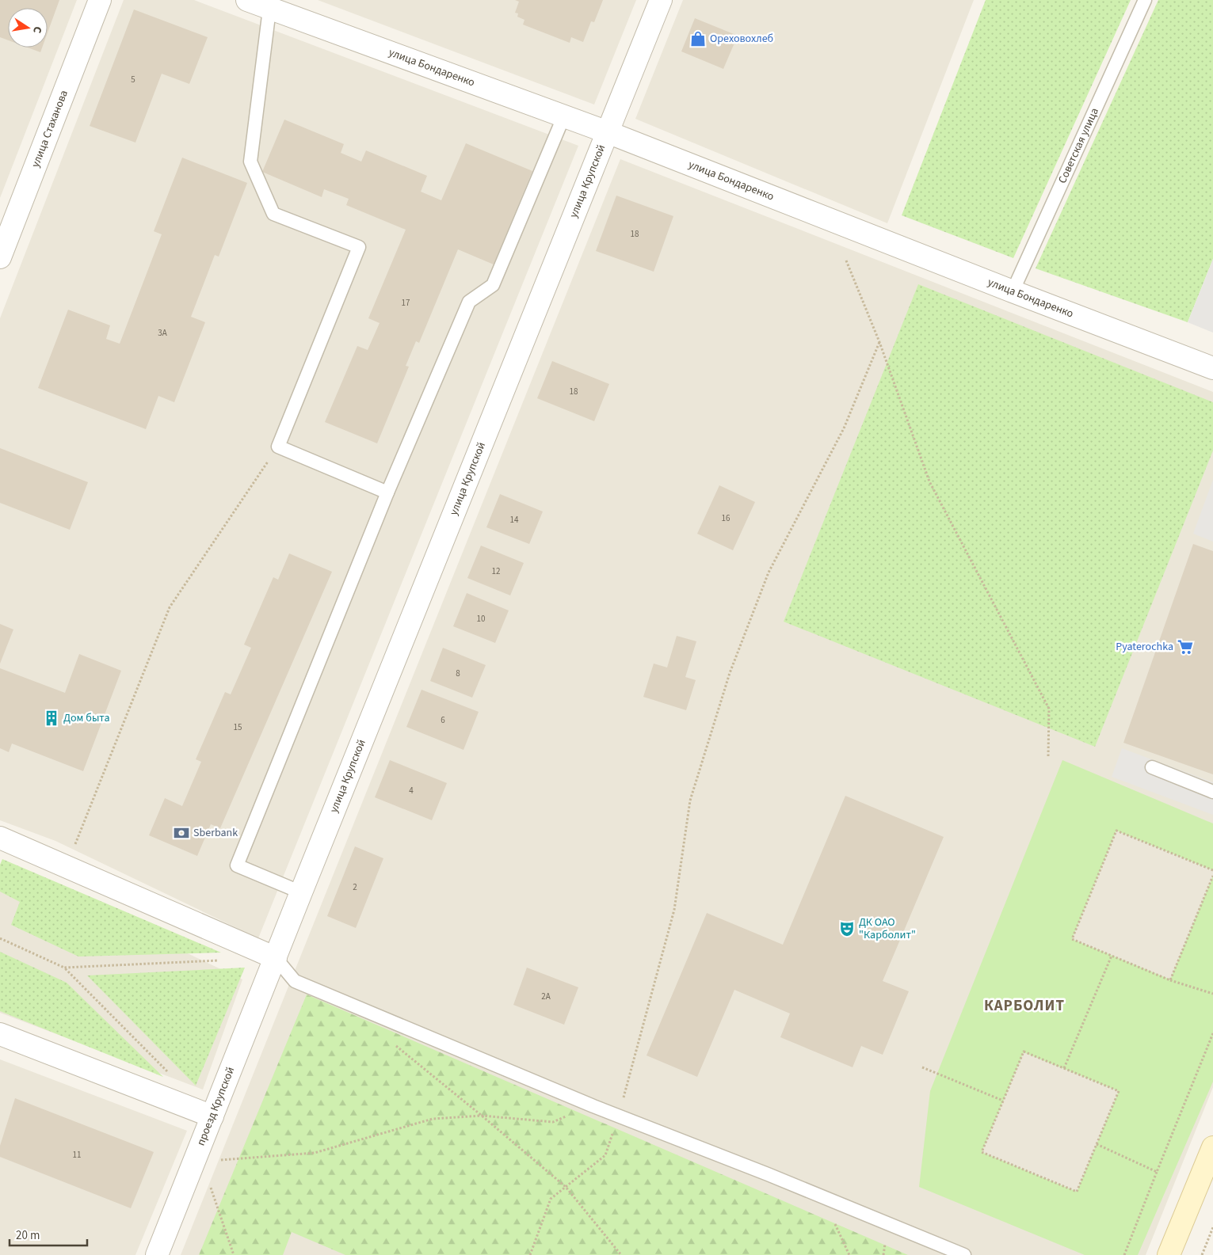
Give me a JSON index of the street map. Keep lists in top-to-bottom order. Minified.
{"streets":{"street":["улица Бондаренко","улица Стаханова","улица Крупской","проезд Крупской"],"lane":["Советская улица"]},"crossings":[["улица Бондаренко","Советская улица"],["улица Бондаренко","улица Крупской"],["улица Крупской","проезд Крупской"]],"districts":["КАРБОЛИТ"],"places":{"shop":["Ореховохлеб"],"supermarket":["Pyaterochka"],"building":["Дом быта"],"bank":["Sberbank"],"theatre":["ДК ОАО \"Карболит\""]},"house_numbers":["5","18","17","3А","18","16","14","12","10","8","6","15","4","2","2А","11"],"scale_bar":"20 m","north":"right"}
